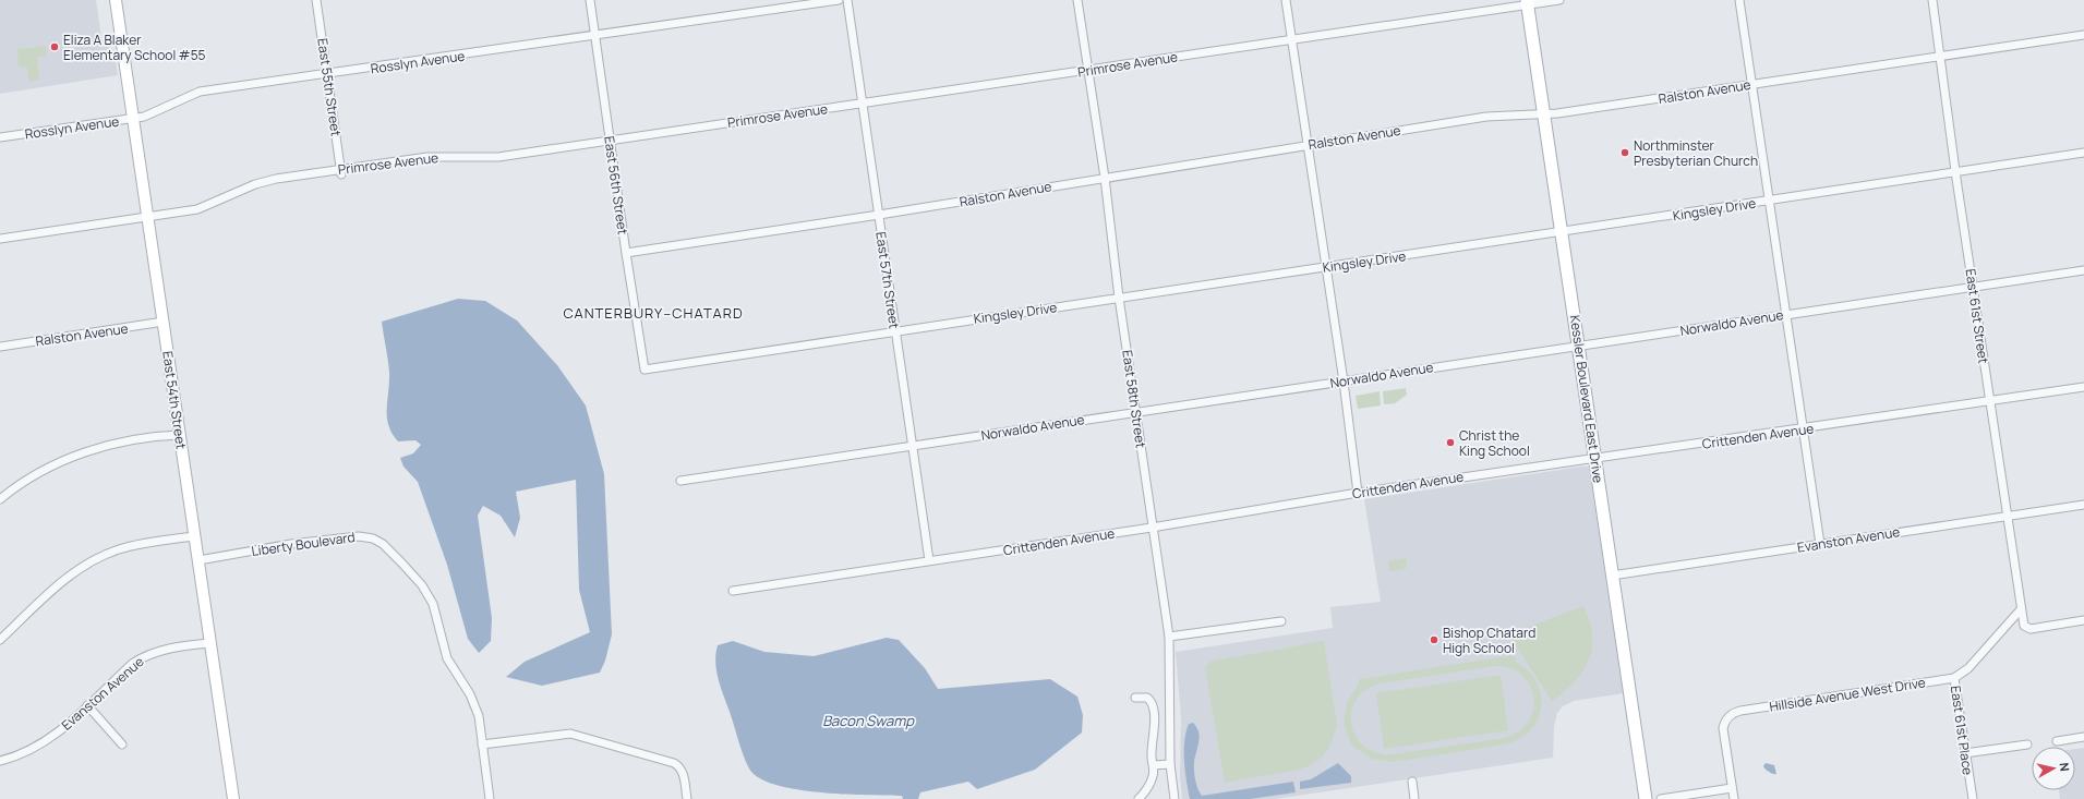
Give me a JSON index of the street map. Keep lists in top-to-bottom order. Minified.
{"streets":{"main road":["Kessler Boulevard East Drive"],"street":["Rosslyn Avenue","Primrose Avenue","East 55th Street","Ralston Avenue","East 56th Street","Kingsley Drive","East 57th Street","East 61st Street","Norwaldo Avenue","East 58th Street","East 54th Street","Crittenden Avenue","Evanston Avenue","Liberty Boulevard","Hillside Avenue West Drive","East 61st Place"]},"crossings":[["Rosslyn Avenue","East 55th Street"],["Rosslyn Avenue","East 56th Street"],["Rosslyn Avenue","East 54th Street"],["Primrose Avenue","East 55th Street"],["Primrose Avenue","East 56th Street"],["Primrose Avenue","East 57th Street"],["Primrose Avenue","East 58th Street"],["Primrose Avenue","Kessler Boulevard East Drive"],["Primrose Avenue","East 54th Street"],["Ralston Avenue","East 56th Street"],["Ralston Avenue","East 57th Street"],["Ralston Avenue","East 61st Street"],["Ralston Avenue","East 58th Street"],["Ralston Avenue","Kessler Boulevard East Drive"],["Ralston Avenue","East 54th Street"],["East 56th Street","Kingsley Drive"],["Kingsley Drive","East 57th Street"],["Kingsley Drive","East 61st Street"],["Kingsley Drive","East 58th Street"],["Kingsley Drive","Kessler Boulevard East Drive"],["East 57th Street","Norwaldo Avenue"],["East 57th Street","Crittenden Avenue"],["East 61st Street","Norwaldo Avenue"],["East 61st Street","Crittenden Avenue"],["East 61st Street","Evanston Avenue"],["East 61st Street","East 61st Place"],["Norwaldo Avenue","East 58th Street"],["Norwaldo Avenue","Kessler Boulevard East Drive"],["East 58th Street","Crittenden Avenue"],["Kessler Boulevard East Drive","Crittenden Avenue"],["Kessler Boulevard East Drive","Evanston Avenue"],["East 54th Street","Evanston Avenue"],["East 54th Street","Liberty Boulevard"],["Hillside Avenue West Drive","East 61st Place"]],"districts":["CANTERBURY–CHATARD"],"water":["Bacon Swamp"],"places":["Eliza A Blaker Elementary School #55","Northminster Presbyterian Church","Christ the King School","Bishop Chatard High School"],"north":"right"}
